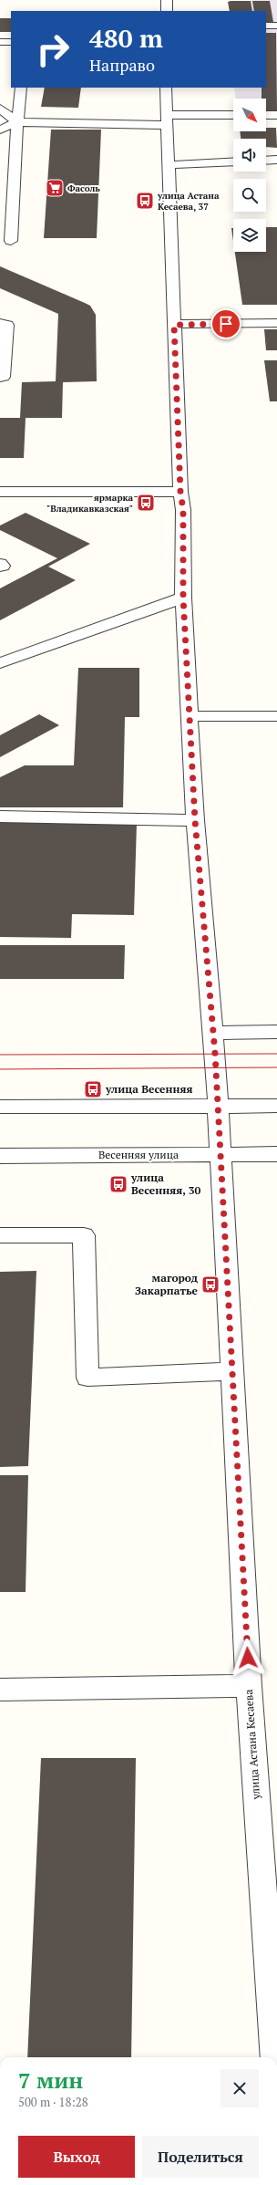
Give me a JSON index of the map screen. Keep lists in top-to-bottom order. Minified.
{"streets":{"street":["Весенняя улица","улица Астана Кесаева"]},"crossings":[["Весенняя улица","улица Астана Кесаева"]],"places":{"supermarket":["Фасоль"],"bus stop":["улица Астана Кесаева, 37","ярмарка \"Владикавказская\"","улица Весенняя","улица Весенняя, 30","магород Закарпатье"]},"north":"bottom right","page":{"turn":["480 m","Направо"],"heading":["7 мин","500 m · 18:28"],"buttons":["Выход","Поделиться"]}}
